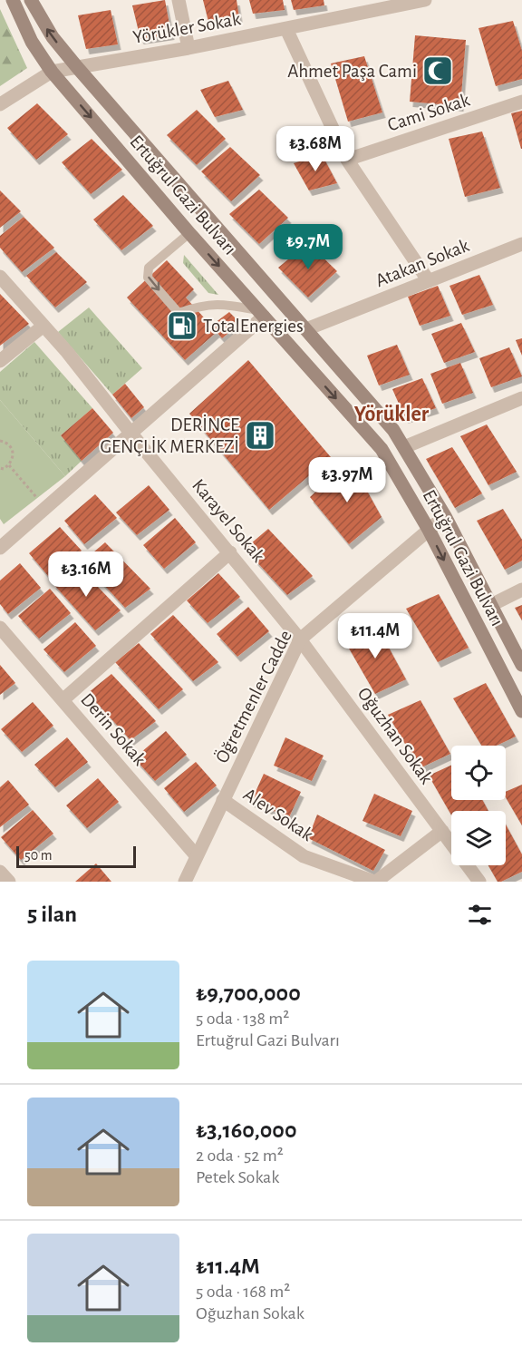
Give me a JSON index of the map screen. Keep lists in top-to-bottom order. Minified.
{"streets":{"main road":["Ertuğrul Gazi Bulvarı"],"street":["Yörükler Sokak","Cami Sokak","Atakan Sokak","Karayel Sokak","Öğretmenler Cadde","Derin Sokak","Oğuzhan Sokak","Alev Sokak"]},"crossings":[["Yörükler Sokak","Ertuğrul Gazi Bulvarı"],["Ertuğrul Gazi Bulvarı","Atakan Sokak"],["Ertuğrul Gazi Bulvarı","Öğretmenler Cadde"],["Karayel Sokak","Öğretmenler Cadde"],["Karayel Sokak","Oğuzhan Sokak"],["Öğretmenler Cadde","Derin Sokak"],["Öğretmenler Cadde","Oğuzhan Sokak"],["Öğretmenler Cadde","Alev Sokak"],["Oğuzhan Sokak","Alev Sokak"]],"districts":["Yörükler"],"places":{"mosque":["Ahmet Paşa Cami"],"fuel station":["TotalEnergies"],"building":["DERİNCE GENÇLİK MERKEZİ"]},"scale_bar":"50 m","page":{"price":["₺3.68M","₺9.7M","₺3.97M","₺3.16M","₺11.4M"],"scale":"50 m","heading":"5 ilan","list":[{"name":"₺9,700,000","note":"5 oda · 138 m² · Ertuğrul Gazi Bulvarı"},{"name":"₺3,160,000","note":"2 oda · 52 m² · Petek Sokak"},{"name":"₺11.4M","note":"5 oda · 168 m² · Oğuzhan Sokak"}]}}
